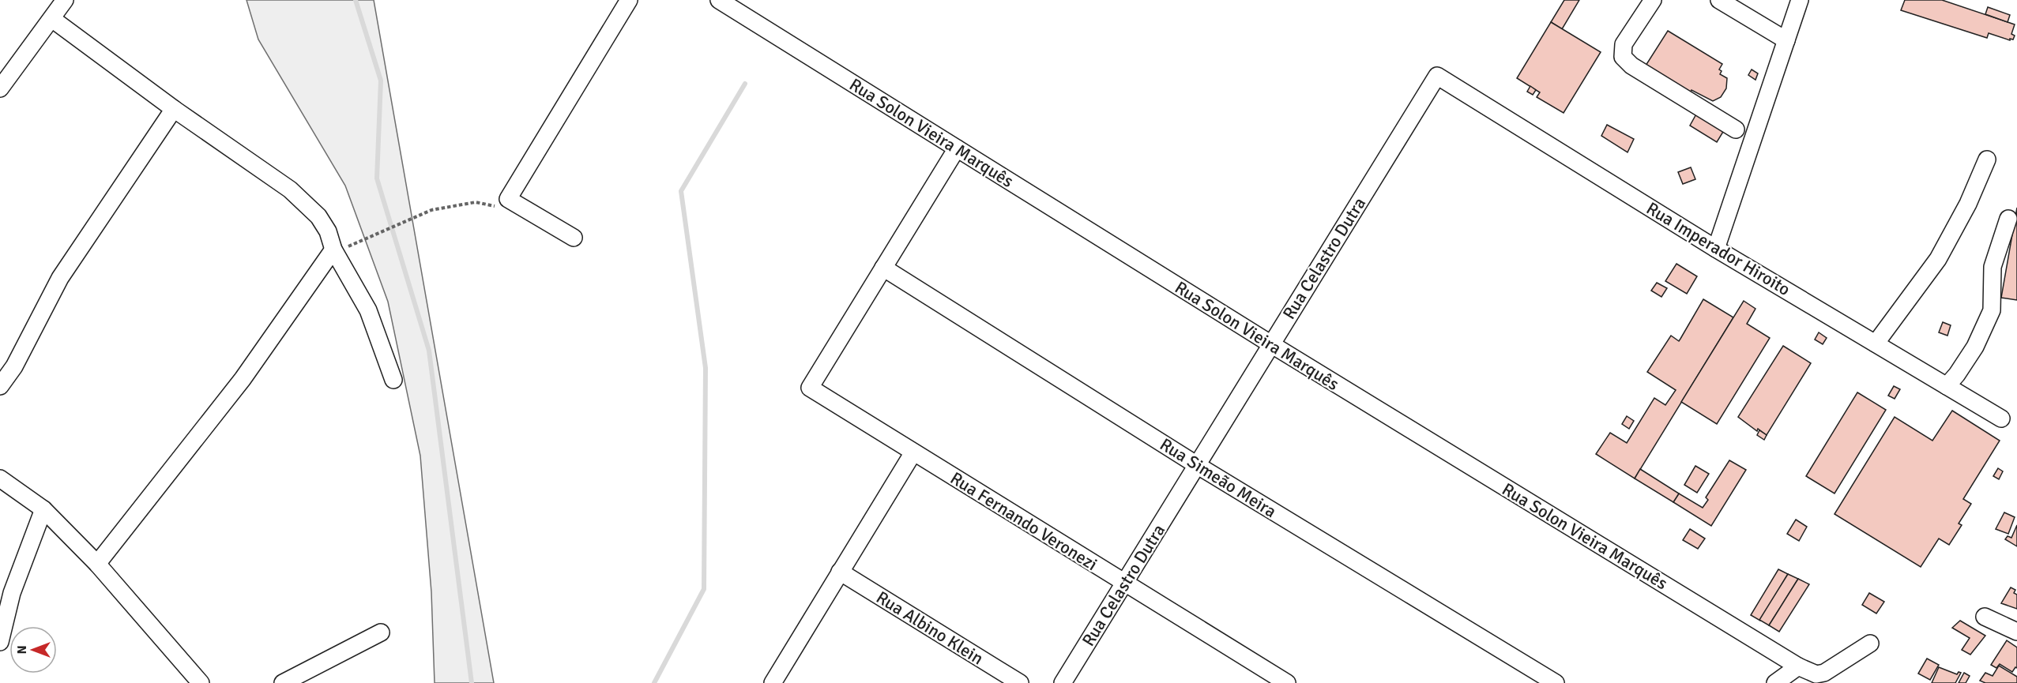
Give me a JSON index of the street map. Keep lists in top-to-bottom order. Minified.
{"streets":{"street":["Rua Solon Vieira Marquês","Rua Imperador Hiroito","Rua Celastro Dutra","Rua Simeão Meira","Rua Fernando Veronezi","Rua Albino Klein"]},"crossings":[["Rua Solon Vieira Marquês","Rua Celastro Dutra"],["Rua Imperador Hiroito","Rua Celastro Dutra"],["Rua Celastro Dutra","Rua Simeão Meira"],["Rua Celastro Dutra","Rua Fernando Veronezi"],["Rua Simeão Meira","Rua Fernando Veronezi"]],"north":"left"}
